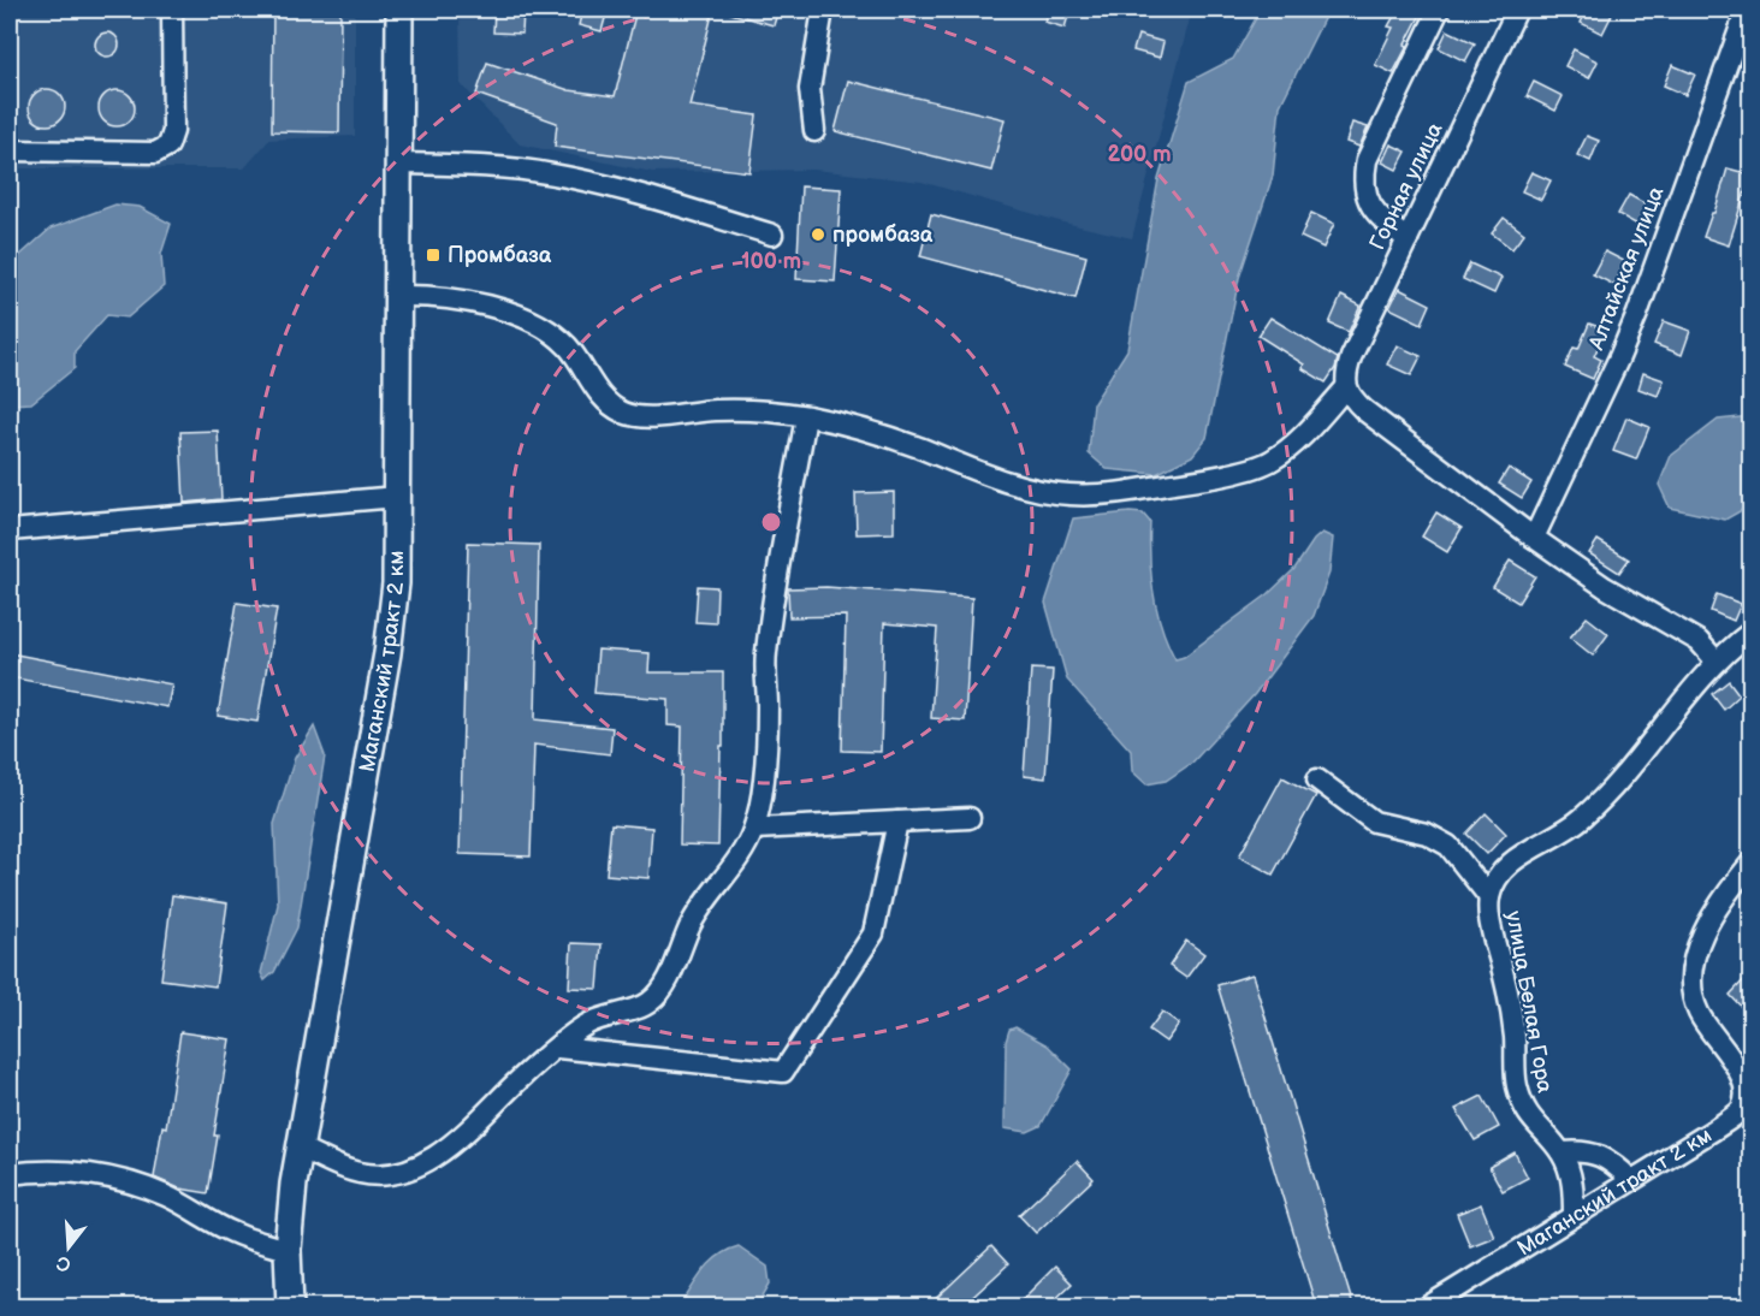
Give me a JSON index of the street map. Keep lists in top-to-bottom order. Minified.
{"streets":{"main road":["Маганский тракт 2 км"],"street":["Горная улица","Алтайская улица","улица Белая Гора"]},"crossings":[["Маганский тракт 2 км","улица Белая Гора"]],"places":{"other":["промбаза"],"transit":["Промбаза"]},"north":"bottom","rings":["200 m","100 m"]}
